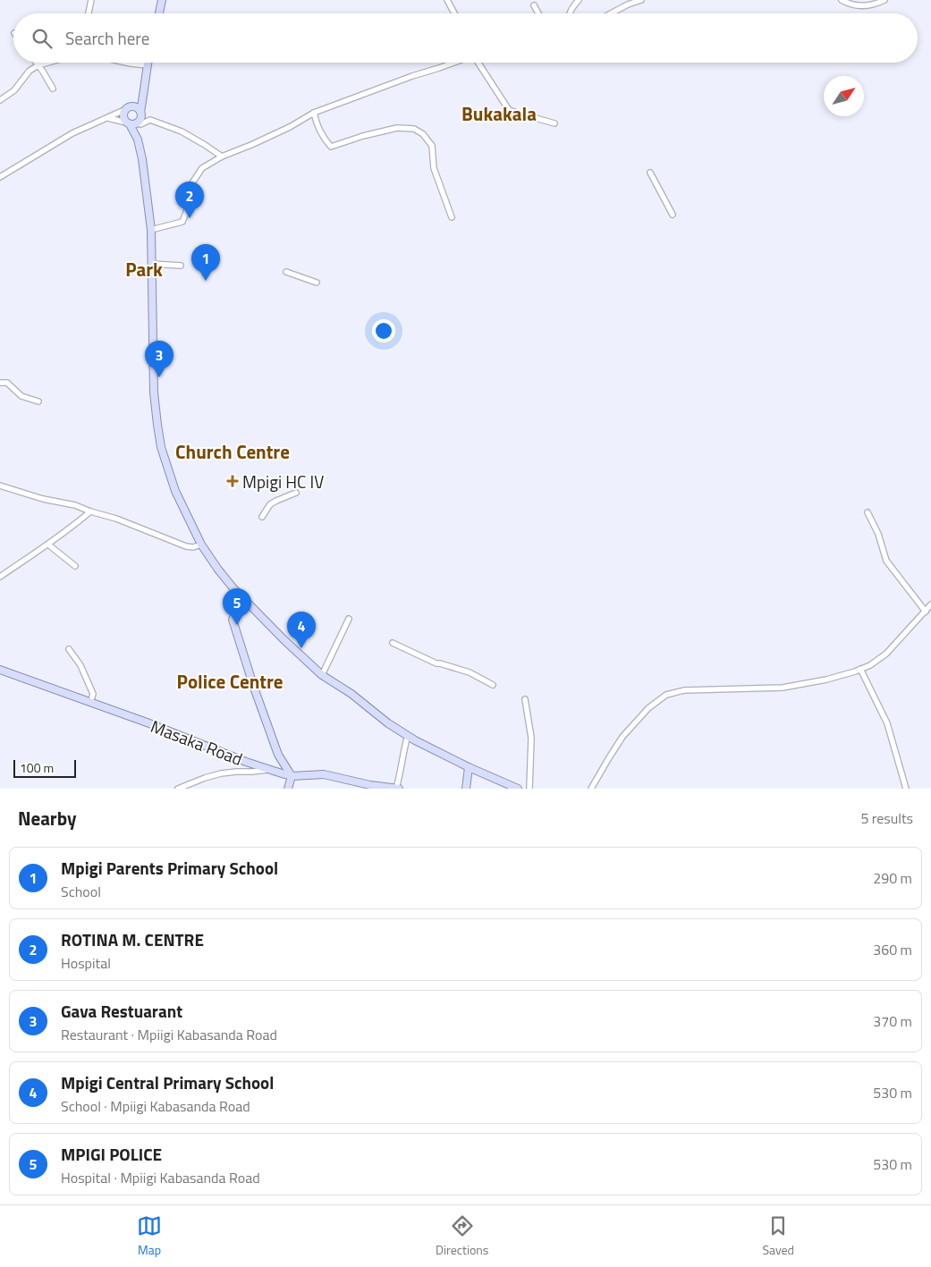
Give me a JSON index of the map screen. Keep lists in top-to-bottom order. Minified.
{"streets":{"main road":["Masaka Road"]},"districts":["Bukakala","Park","Church Centre","Police Centre"],"places":{"health":["Mpigi HC IV"]},"scale_bar":"100 m","north":"top right","page":{"search":"Search here","pins":["2","1","3","5","4"],"scale":"100 m","heading":["Nearby","5 results"],"list":[{"mark":"1","name":"Mpigi Parents Primary School","note":"School","value":"290 m"},{"mark":"2","name":"ROTINA M. CENTRE","note":"Hospital","value":"360 m"},{"mark":"3","name":"Gava Restuarant","note":"Restaurant · Mpiigi Kabasanda Road","value":"370 m"},{"mark":"4","name":"Mpigi Central Primary School","note":"School · Mpiigi Kabasanda Road","value":"530 m"},{"mark":"5","name":"MPIGI POLICE","note":"Hospital · Mpiigi Kabasanda Road","value":"530 m"}],"nav":["Map","Directions","Saved"]}}
